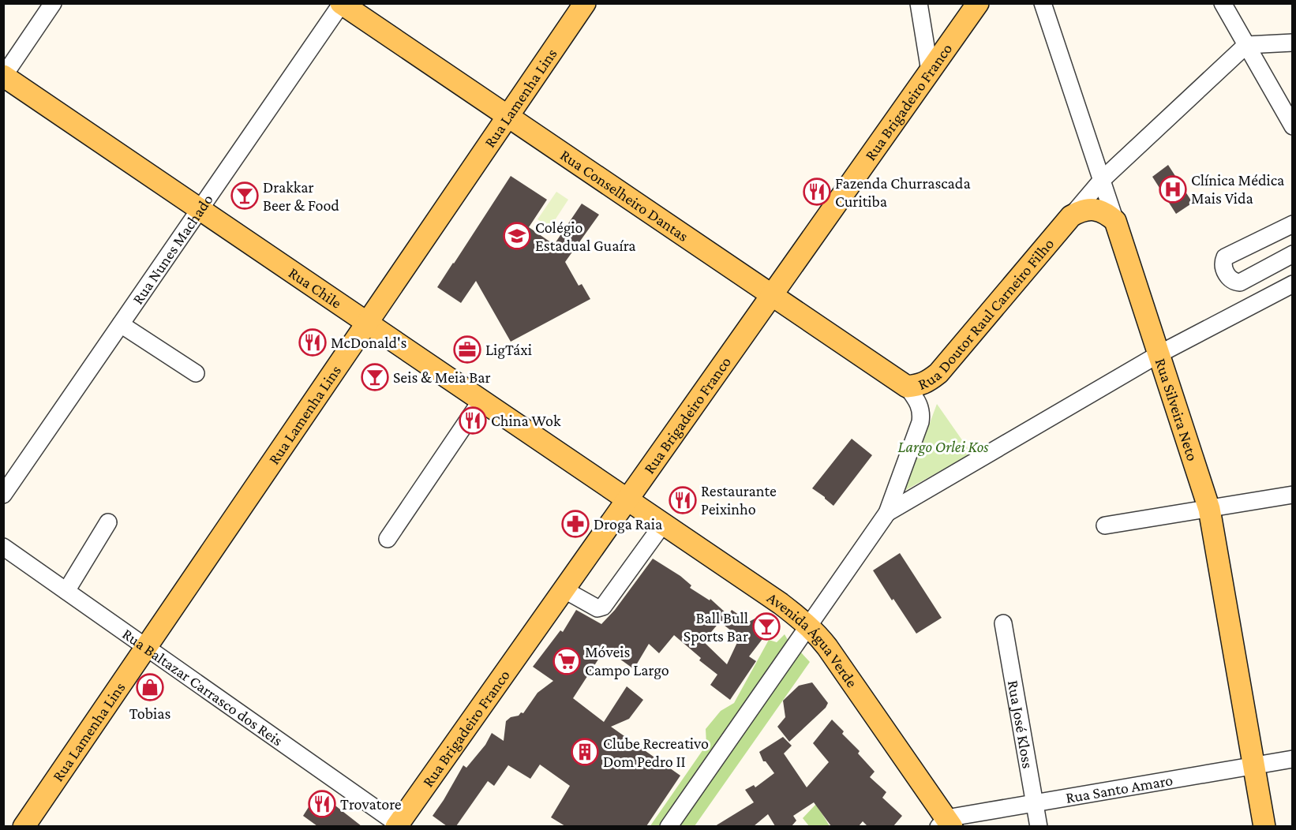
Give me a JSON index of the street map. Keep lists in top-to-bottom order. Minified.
{"streets":{"main road":["Rua Lamenha Lins","Rua Brigadeiro Franco","Rua Conselheiro Dantas","Rua Chile","Rua Doutor Raul Carneiro Filho","Rua Silveira Neto","Avenida Água Verde"],"street":["Rua Nunes Machado","Rua Baltazar Carrasco dos Reis","Rua José Kloss","Rua Santo Amaro"]},"crossings":[["Rua Lamenha Lins","Rua Conselheiro Dantas"],["Rua Lamenha Lins","Rua Chile"],["Rua Lamenha Lins","Rua Baltazar Carrasco dos Reis"],["Rua Brigadeiro Franco","Rua Conselheiro Dantas"],["Rua Brigadeiro Franco","Rua Chile"],["Rua Brigadeiro Franco","Avenida Água Verde"],["Rua Brigadeiro Franco","Rua Baltazar Carrasco dos Reis"],["Rua Conselheiro Dantas","Rua Nunes Machado"],["Rua Conselheiro Dantas","Rua Doutor Raul Carneiro Filho"],["Rua Nunes Machado","Rua Chile"],["Rua Chile","Avenida Água Verde"],["Rua Doutor Raul Carneiro Filho","Rua Silveira Neto"],["Rua Doutor Raul Carneiro Filho","Avenida Água Verde"],["Rua Silveira Neto","Rua Santo Amaro"],["Avenida Água Verde","Rua Santo Amaro"],["Rua José Kloss","Rua Santo Amaro"]],"parks":["Largo Orlei Kos"],"places":{"hospital":["Clínica Médica Mais Vida"],"restaurant":["Fazenda Churrascada Curitiba","McDonald's","China Wok","Restaurante Peixinho","Trovatore"],"bar":["Drakkar Beer & Food","Seis & Meia Bar","Ball Bull Sports Bar"],"school or university":["Colégio Estadual Guaíra"],"office":["LigTáxi"],"pharmacy":["Droga Raia"],"supermarket":["Móveis Campo Largo"],"shop":["Tobias"],"building":["Clube Recreativo Dom Pedro II"]}}
